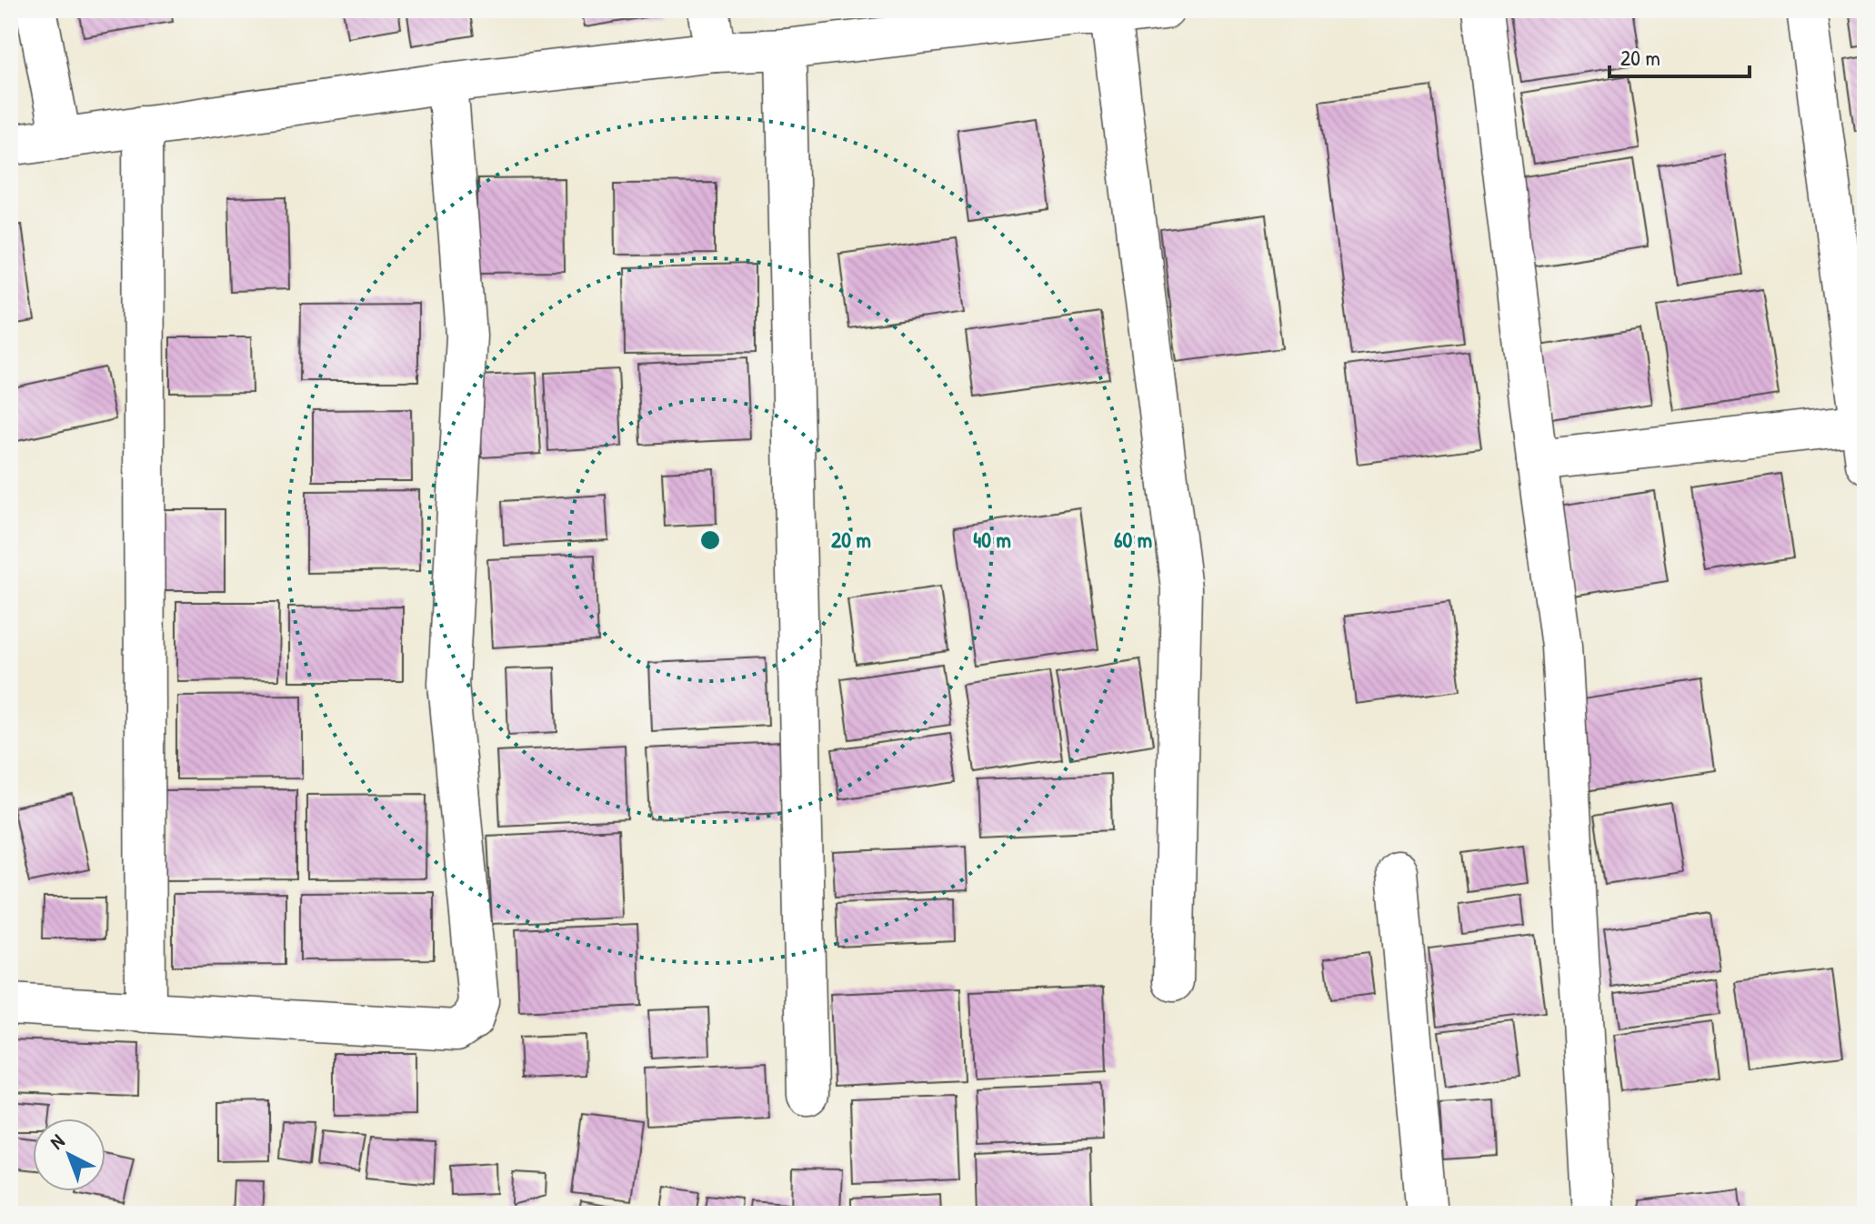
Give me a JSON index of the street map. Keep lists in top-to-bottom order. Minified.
{"scale_bar":"20 m","north":"top left","rings":["20 m","40 m","60 m"]}
